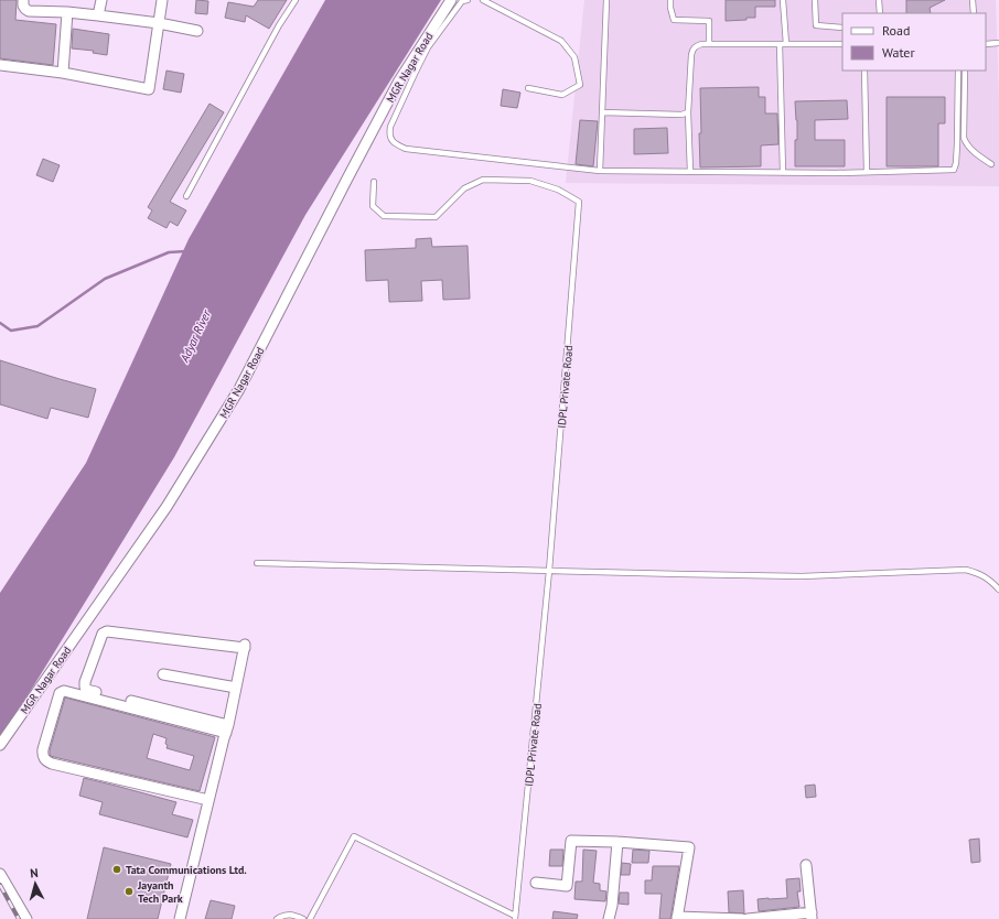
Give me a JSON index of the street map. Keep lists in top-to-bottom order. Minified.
{"streets":{"street":["MGR Nagar Road"],"lane":["IDPL Private Road"]},"water":["Adyar River"],"places":["Tata Communications Ltd.","Jayanth Tech Park"],"legend":["Road","Water"],"north":"top"}
